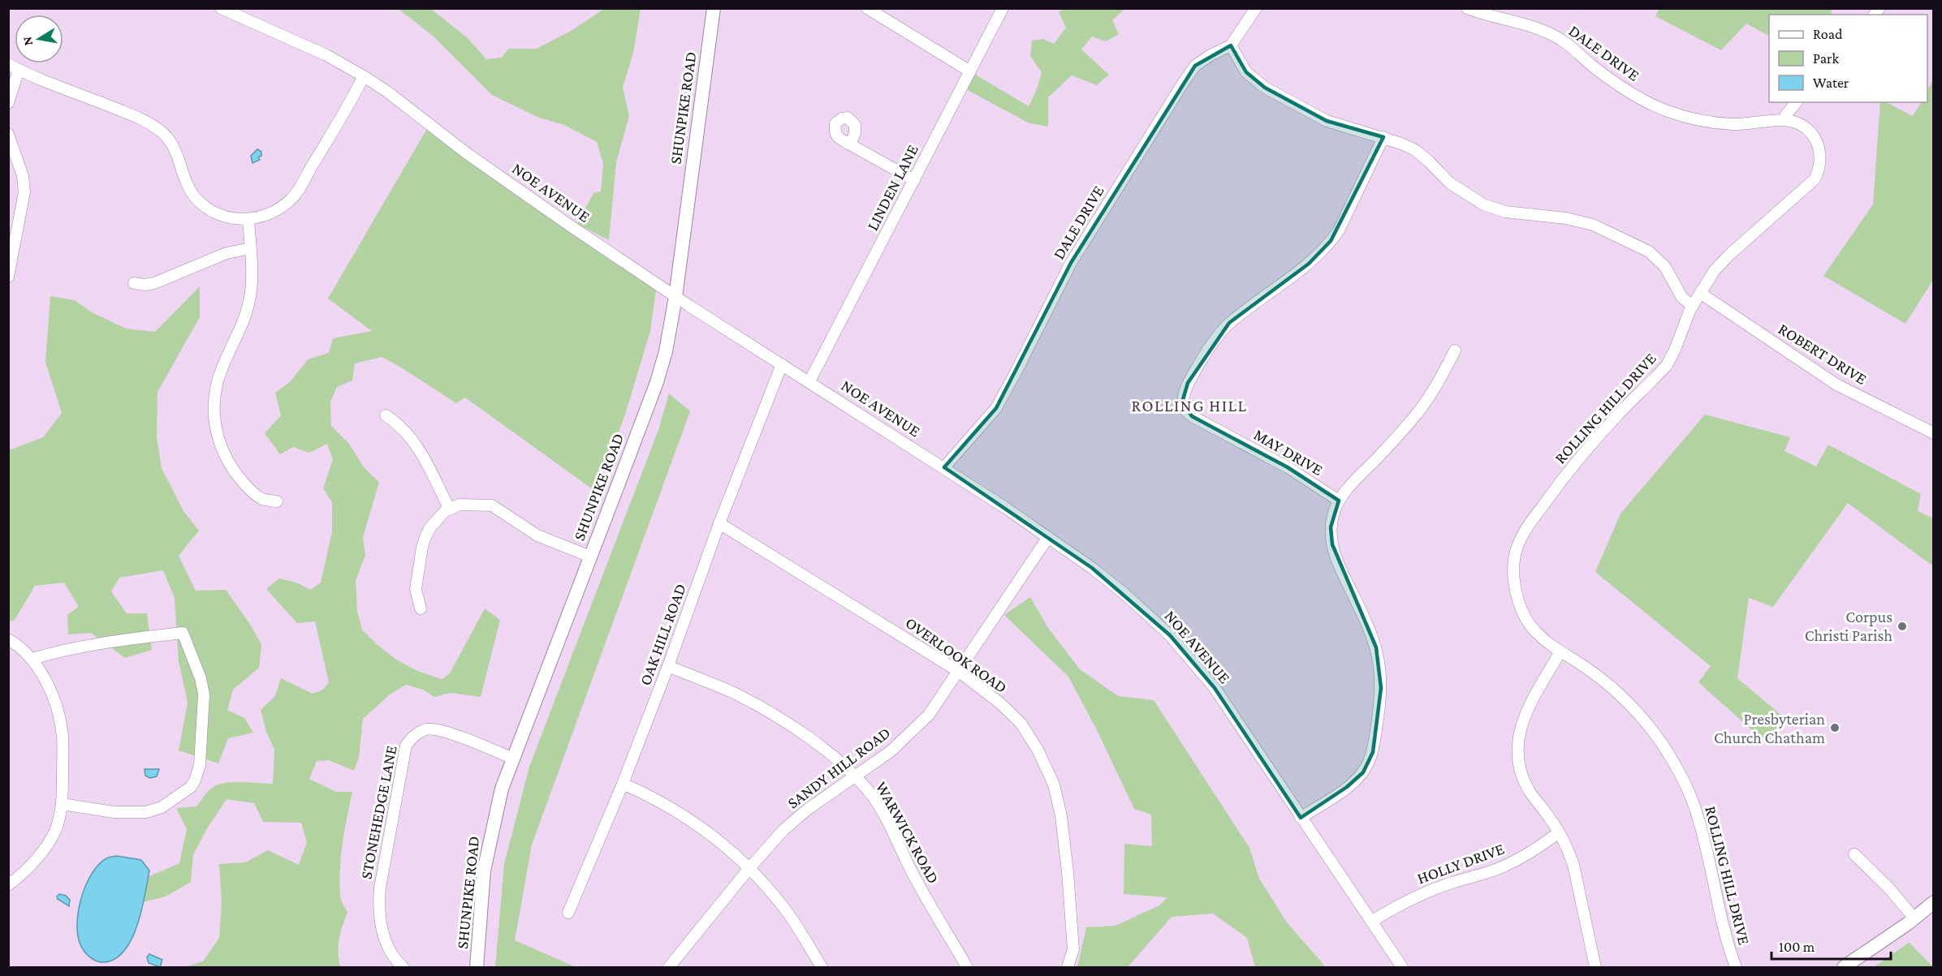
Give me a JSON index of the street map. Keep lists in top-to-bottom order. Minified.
{"streets":{"main road":["SHUNPIKE ROAD"],"street":["DALE DRIVE","LINDEN LANE","NOE AVENUE","ROBERT DRIVE","ROLLING HILL DRIVE","MAY DRIVE","OAK HILL ROAD","OVERLOOK ROAD","SANDY HILL ROAD","STONEHEDGE LANE","WARWICK ROAD","HOLLY DRIVE"]},"crossings":[["DALE DRIVE","NOE AVENUE"],["DALE DRIVE","ROBERT DRIVE"],["DALE DRIVE","ROLLING HILL DRIVE"],["SHUNPIKE ROAD","NOE AVENUE"],["SHUNPIKE ROAD","STONEHEDGE LANE"],["LINDEN LANE","NOE AVENUE"],["NOE AVENUE","OAK HILL ROAD"],["NOE AVENUE","SANDY HILL ROAD"],["NOE AVENUE","HOLLY DRIVE"],["OAK HILL ROAD","OVERLOOK ROAD"],["OAK HILL ROAD","WARWICK ROAD"],["OVERLOOK ROAD","SANDY HILL ROAD"],["SANDY HILL ROAD","WARWICK ROAD"]],"districts":["ROLLING HILL"],"places":["Corpus Christi Parish","Presbyterian Church Chatham"],"legend":["Road","Park","Water"],"scale_bar":"100 m","north":"left"}
